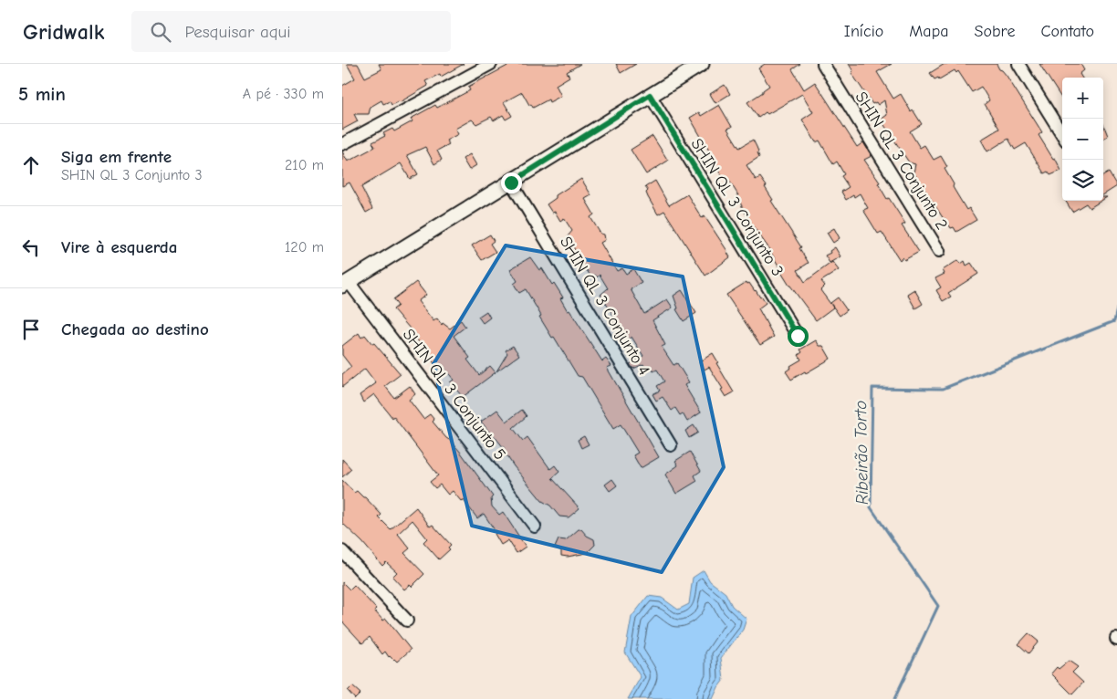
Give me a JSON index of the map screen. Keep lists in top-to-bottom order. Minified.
{"streets":{"street":["SHIN QL 3 Conjunto 2","SHIN QL 3 Conjunto 3","SHIN QL 3 Conjunto 4","SHIN QL 3 Conjunto 5"]},"water":["Ribeirão Torto"],"page":{"header":"Gridwalk","search":"Pesquisar aqui","nav":["Início","Mapa","Sobre","Contato"],"heading":["5 min","A pé · 330 m"],"map_buttons":["+","−"],"list":[["Siga em frente","SHIN QL 3 Conjunto 3","210 m"],["Vire à esquerda","120 m"],"Chegada ao destino"]}}
